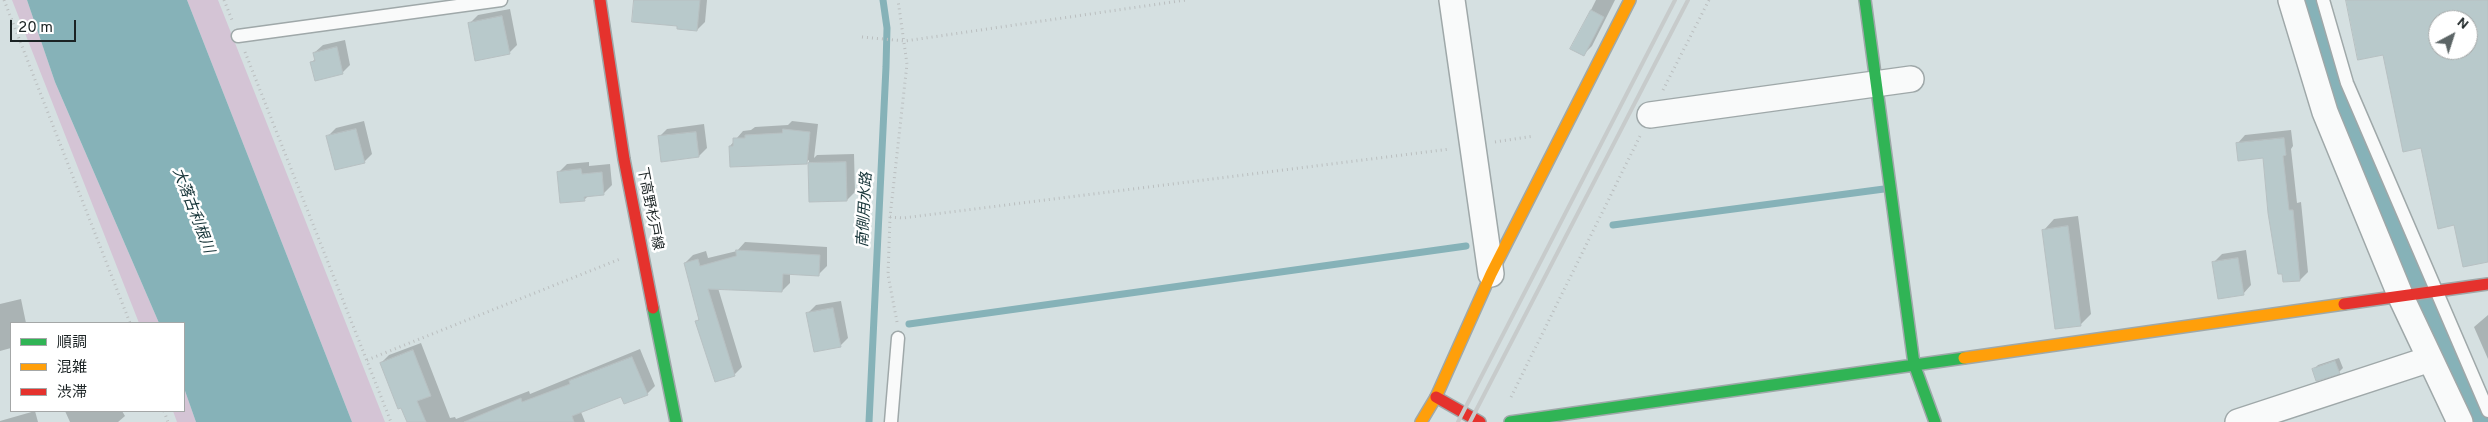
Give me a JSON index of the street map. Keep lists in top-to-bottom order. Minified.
{"streets":{"street":["下高野杉戸線"]},"water":["南側用水路","大落古利根川"],"legend":["順調","混雑","渋滞"],"scale_bar":"20 m","north":"top right"}
